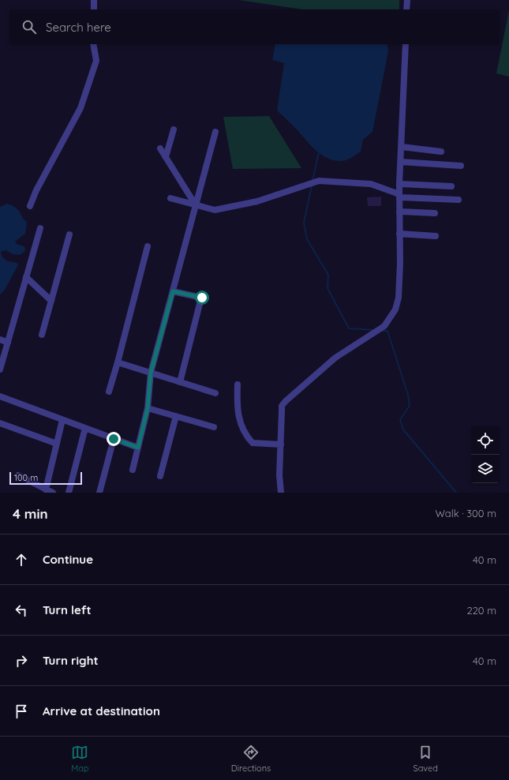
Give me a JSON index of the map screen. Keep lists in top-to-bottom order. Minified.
{"scale_bar":"100 m","page":{"search":"Search here","scale":"100 m","heading":["4 min","Walk · 300 m"],"list":[["Continue","40 m"],["Turn left","220 m"],["Turn right","40 m"],"Arrive at destination"],"nav":["Map","Directions","Saved"]}}
